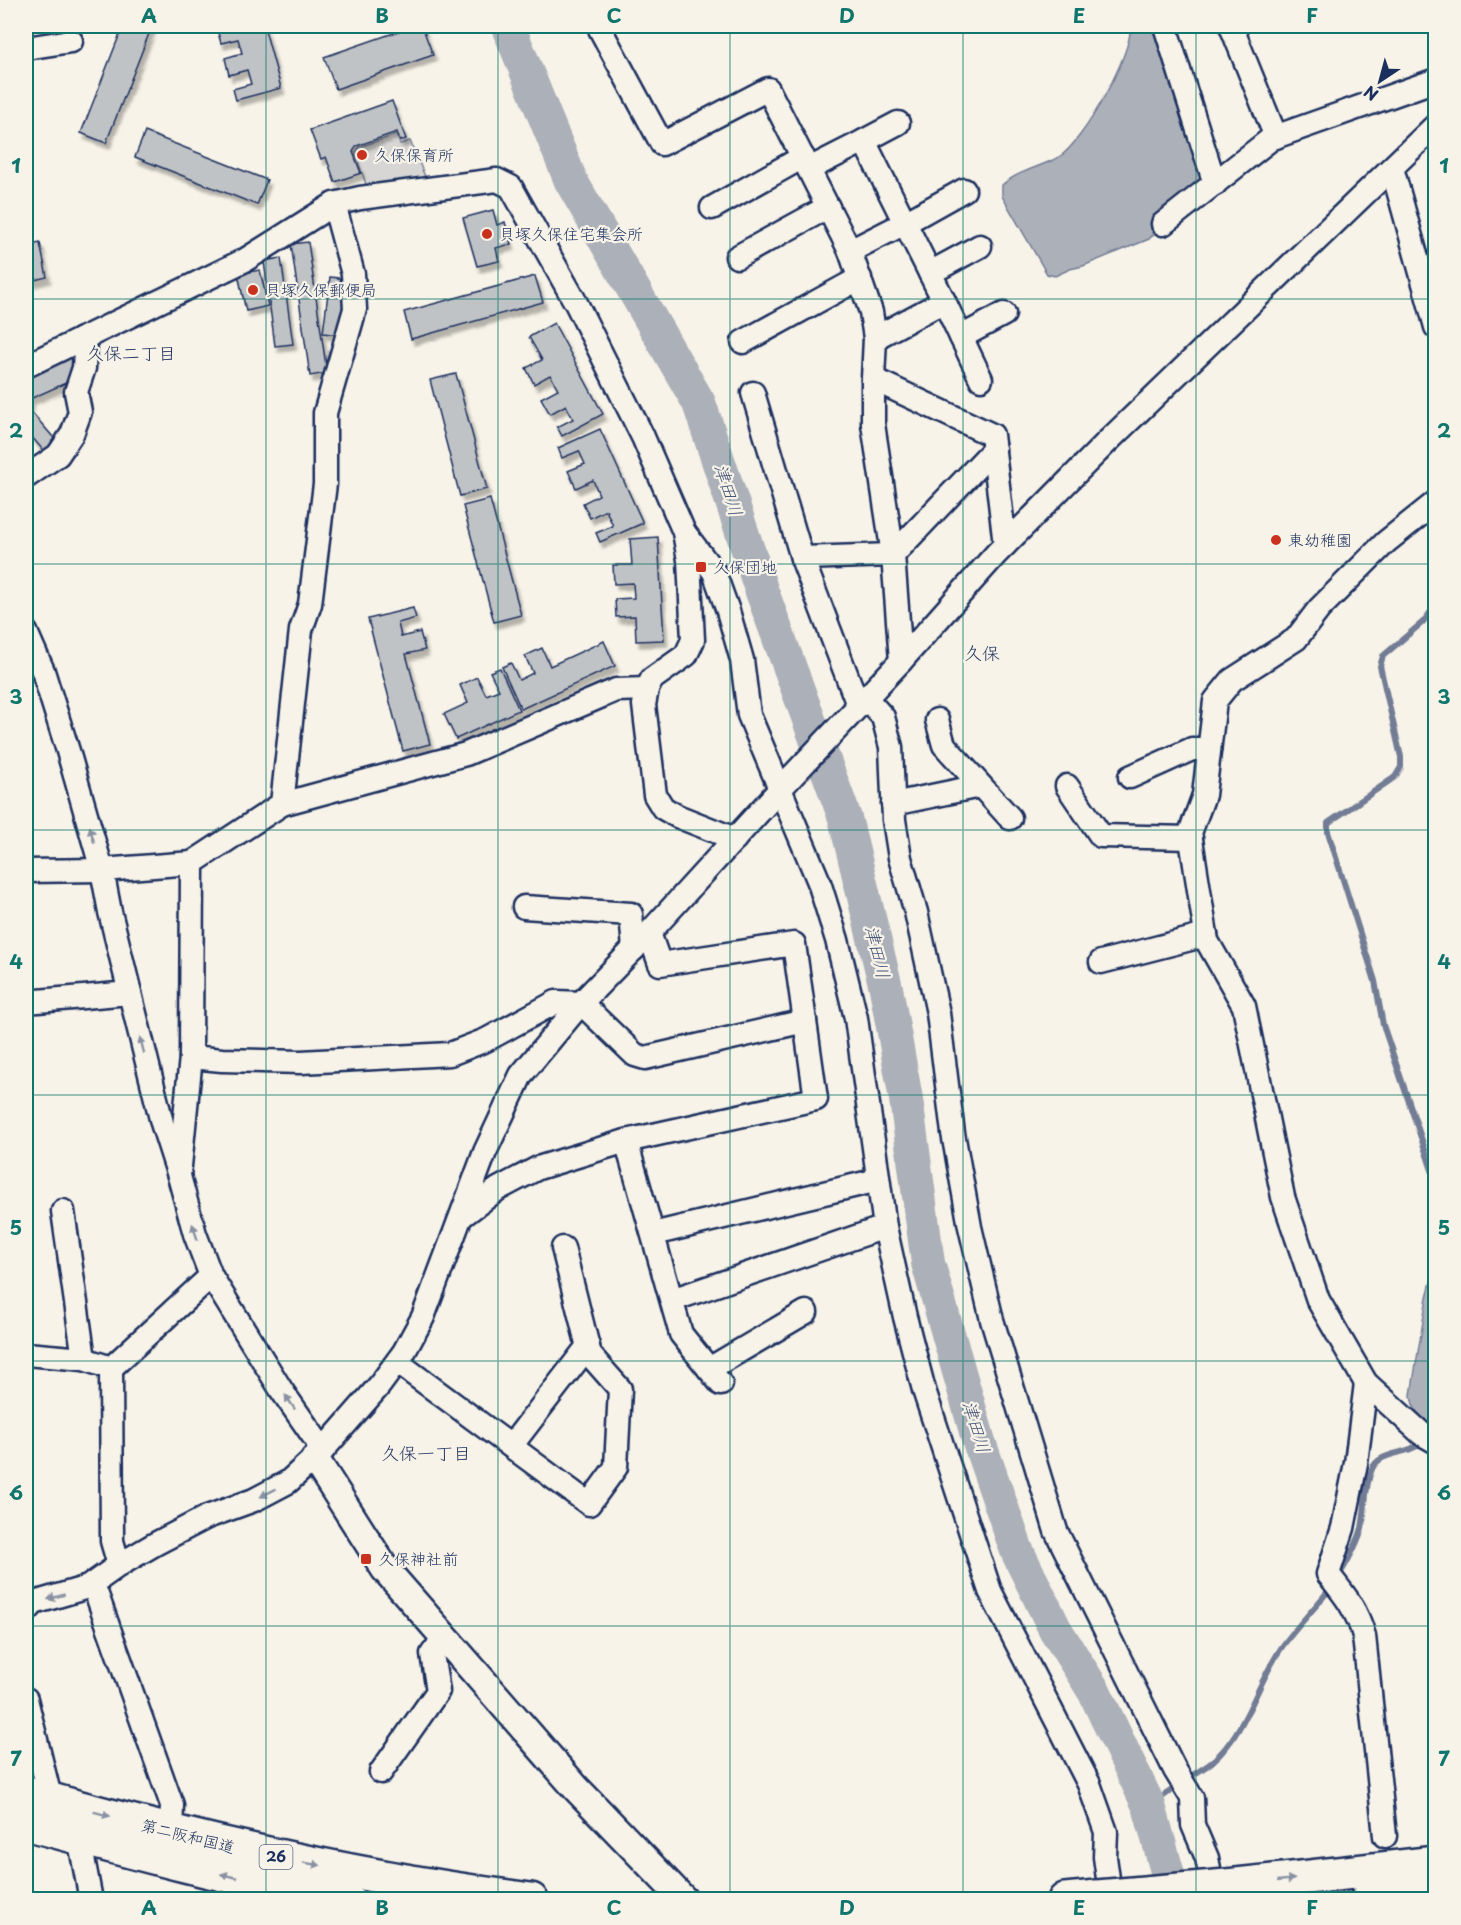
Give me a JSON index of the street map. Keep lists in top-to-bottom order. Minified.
{"streets":{"highway":["第二阪和国道","26"]},"districts":["久保二丁目","久保","久保一丁目"],"water":["津田川"],"places":{"other":["久保保育所","貝塚久保住宅集会所","貝塚久保郵便局","東幼稚園"],"transit":["久保団地","久保神社前"]},"north":"bottom left","grid":{"columns":["A","B","C","D","E","F"],"rows":["1","2","3","4","5","6","7"]}}
